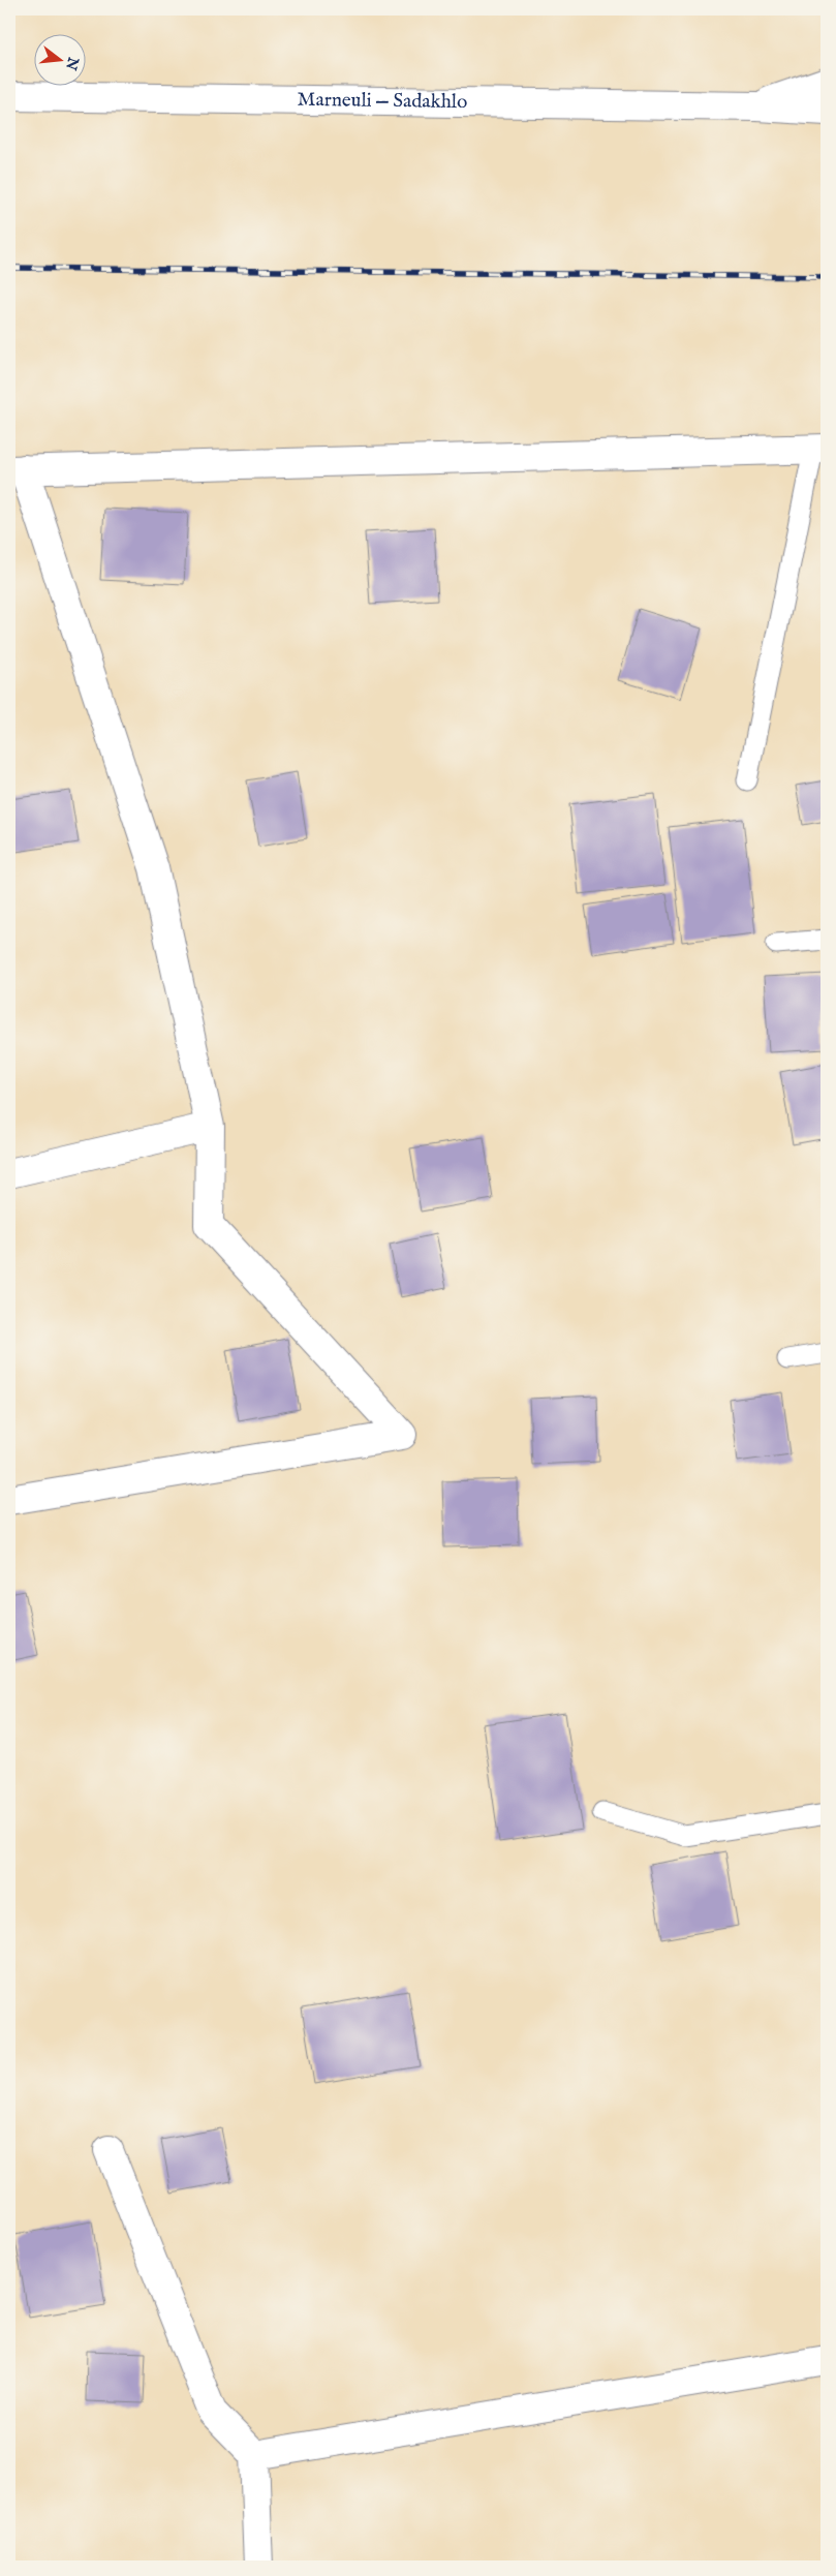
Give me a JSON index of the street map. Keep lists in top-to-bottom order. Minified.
{"streets":{"main road":["Marneuli — Sadakhlo"]},"north":"right"}
